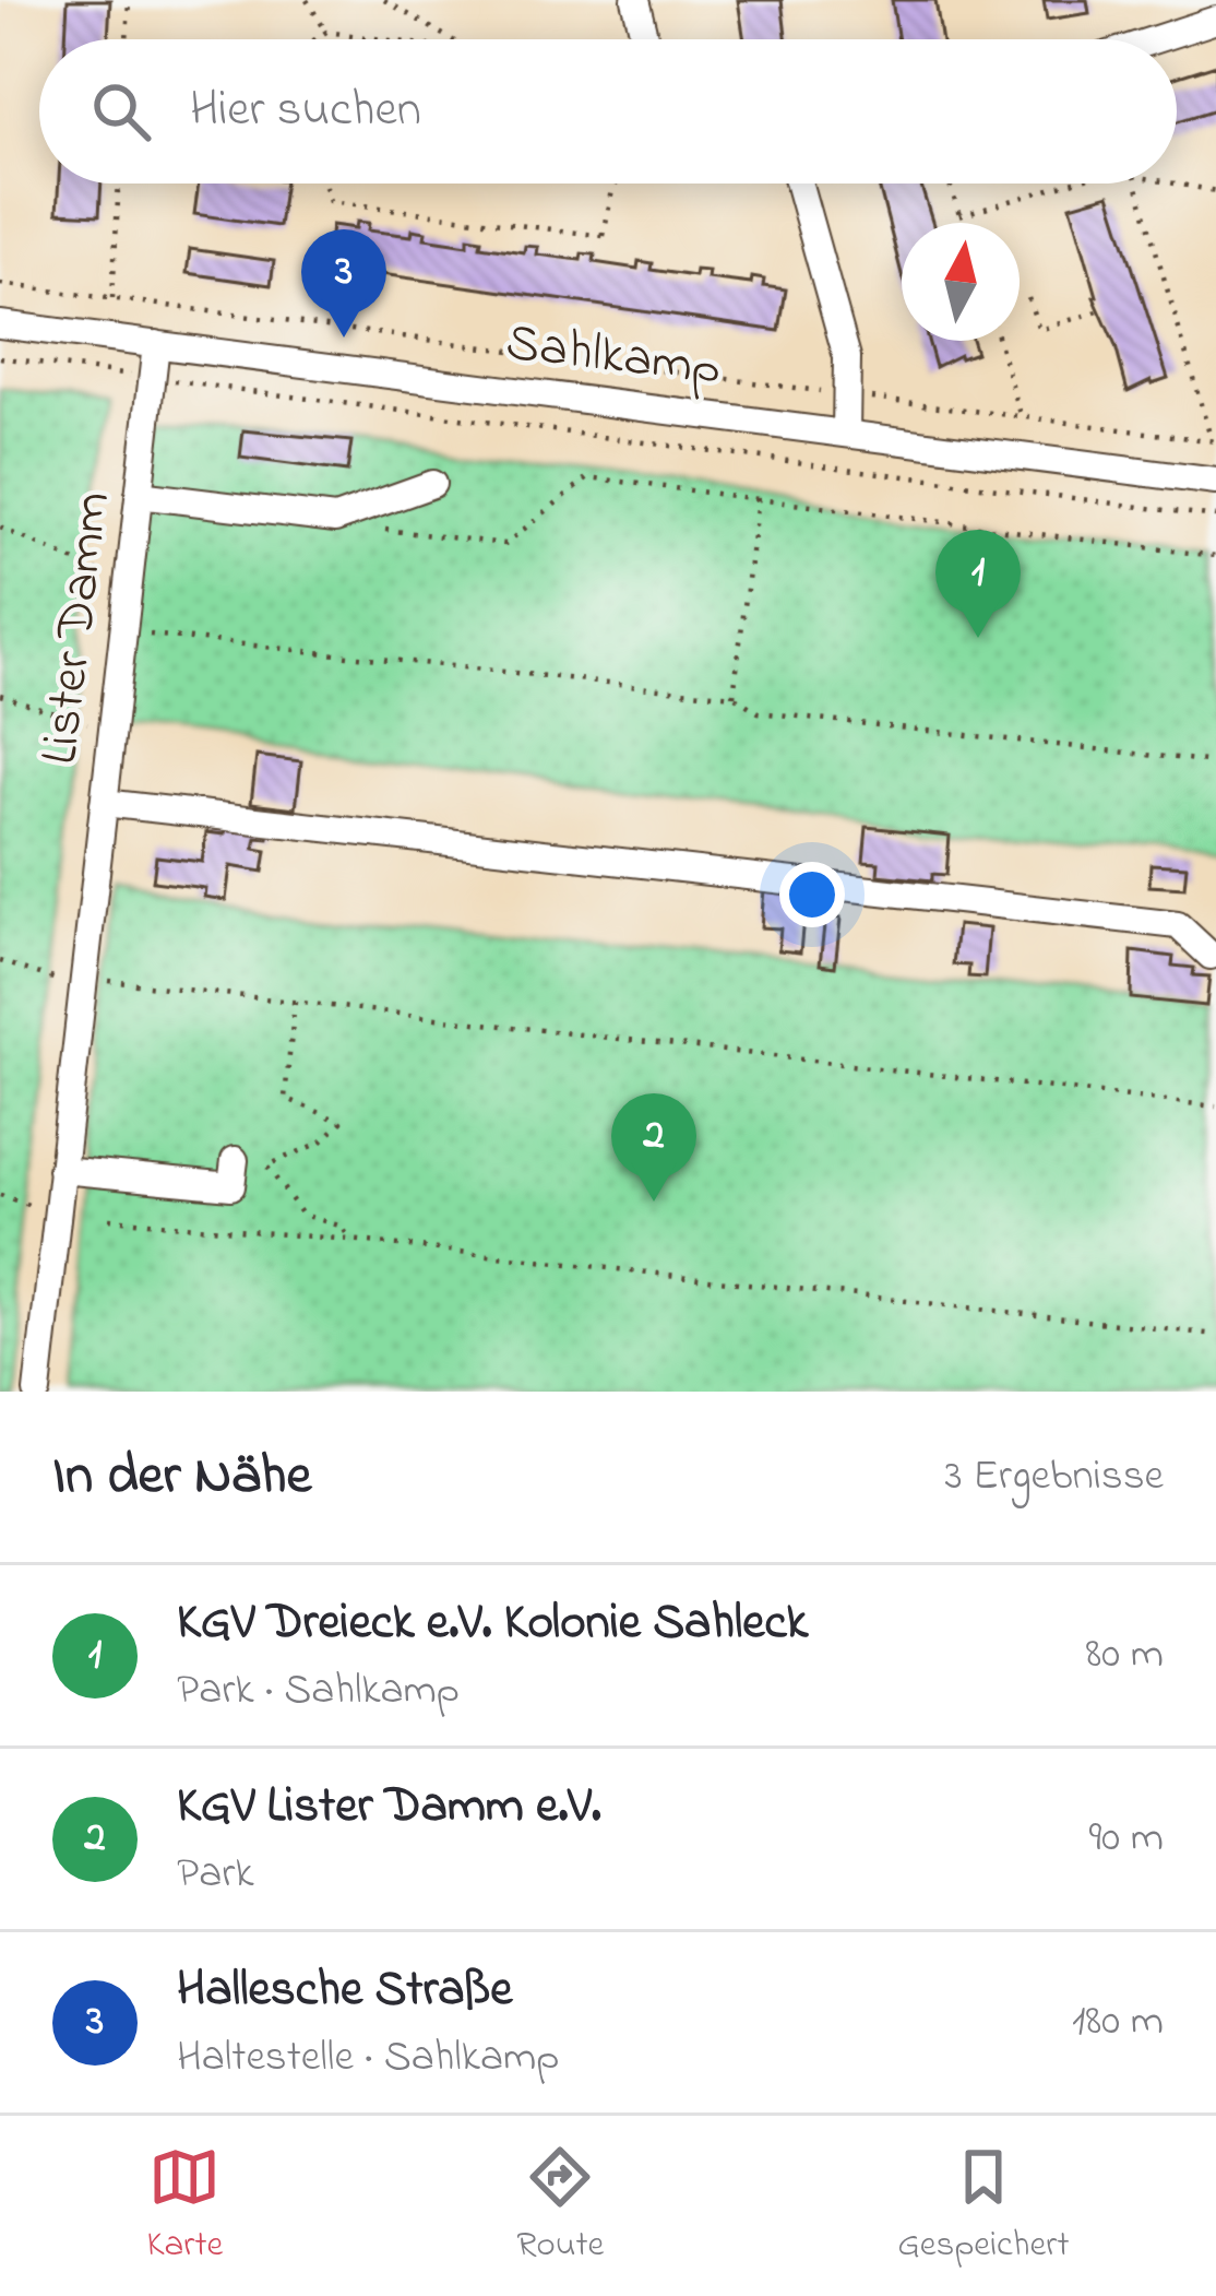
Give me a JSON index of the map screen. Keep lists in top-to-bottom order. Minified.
{"streets":{"street":["Sahlkamp","Lister Damm"]},"crossings":[["Sahlkamp","Lister Damm"]],"north":"top","page":{"search":"Hier suchen","pins":["3","1","2"],"heading":["In der Nähe","3 Ergebnisse"],"list":[{"mark":"1","name":"KGV Dreieck e.V. Kolonie Sahleck","note":"Park · Sahlkamp","value":"80 m"},{"mark":"2","name":"KGV Lister Damm e.V.","note":"Park","value":"90 m"},{"mark":"3","name":"Hallesche Straße","note":"Haltestelle · Sahlkamp","value":"180 m"}],"nav":["Karte","Route","Gespeichert"]}}
